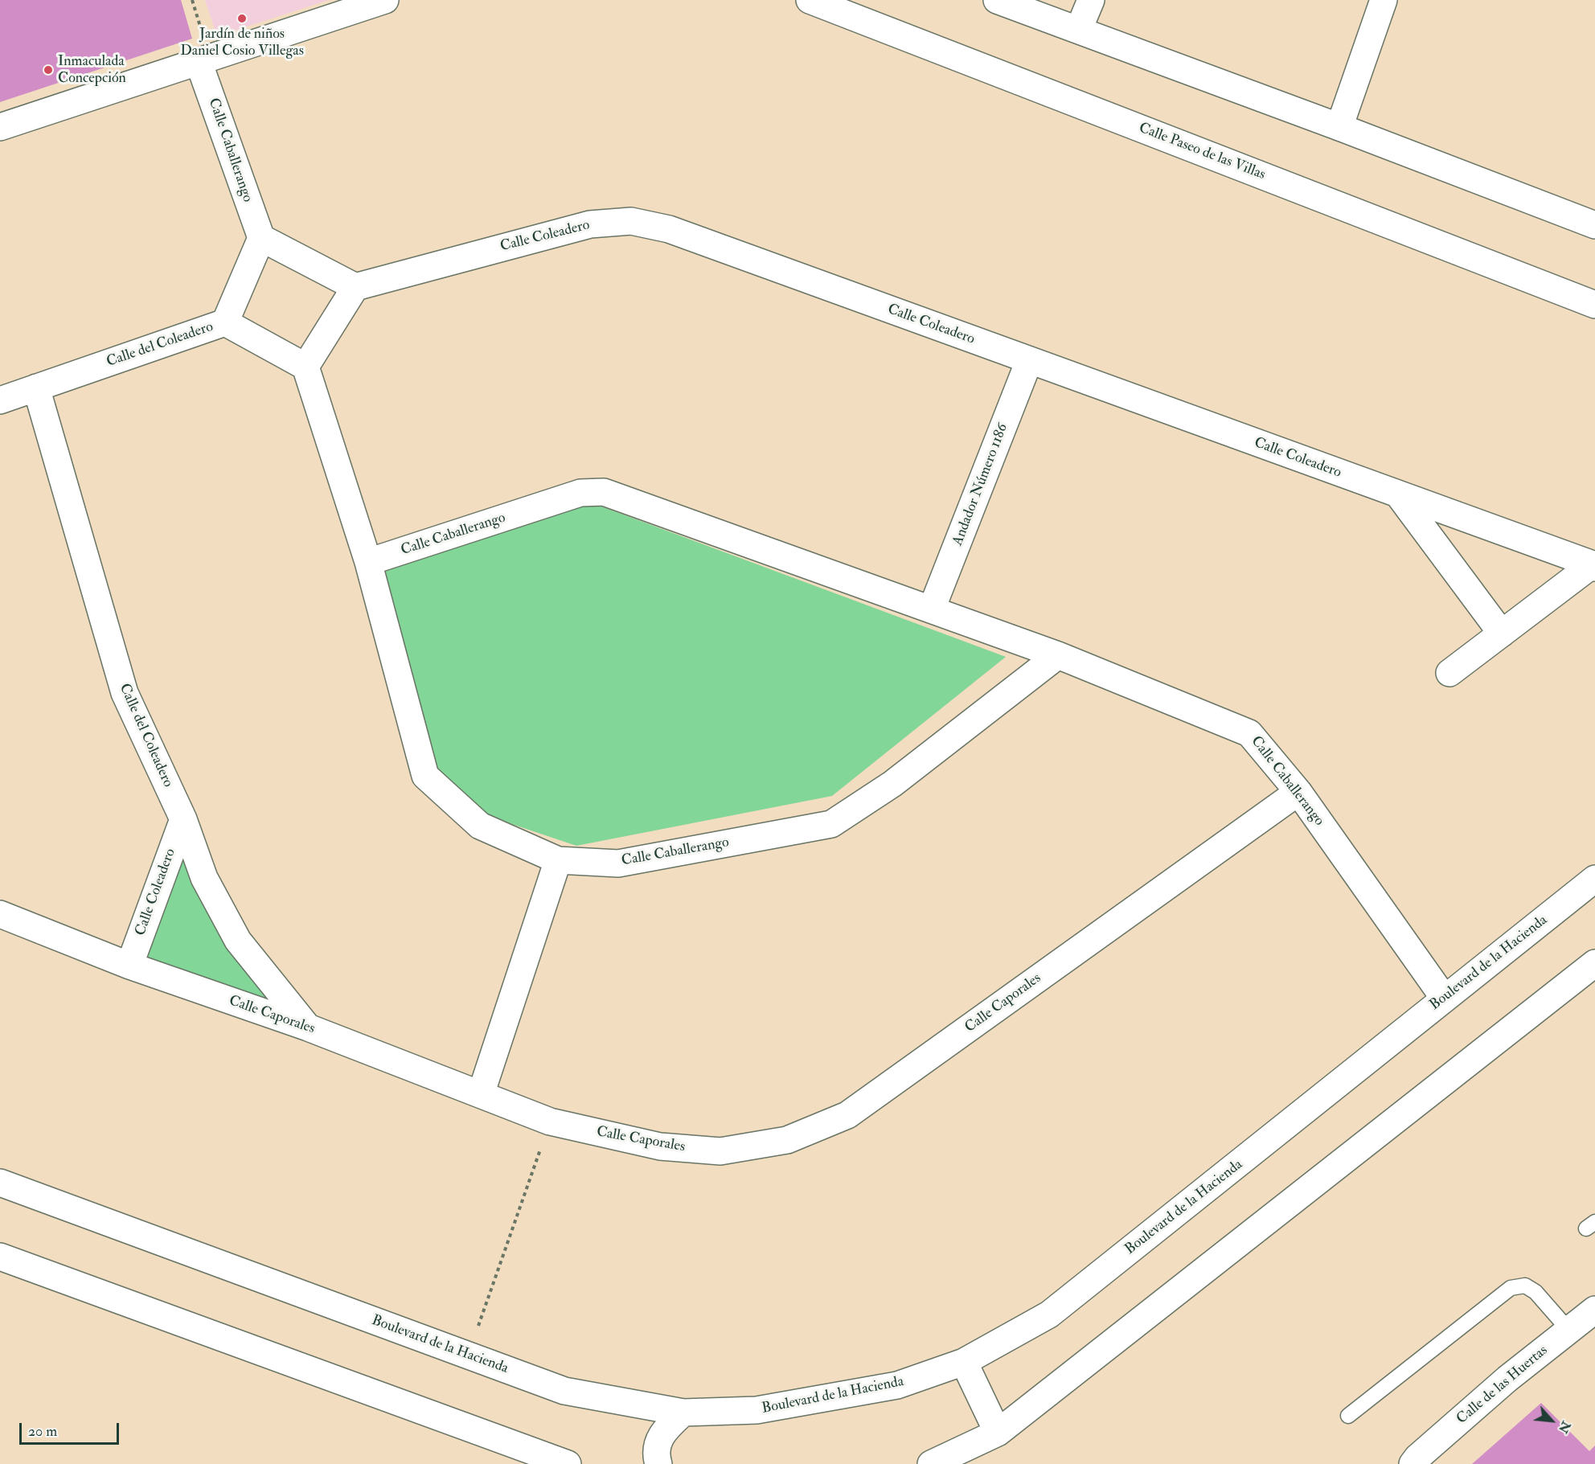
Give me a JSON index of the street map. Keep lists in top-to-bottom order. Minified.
{"streets":{"street":["Calle Caballerango","Calle Paseo de las Villas","Calle Coleadero","Calle del Coleadero","Andador Número 1186","Boulevard de la Hacienda","Calle Caporales","Calle de las Huertas"]},"crossings":[["Calle Caballerango","Calle del Coleadero"],["Calle Caballerango","Andador Número 1186"],["Calle Caballerango","Boulevard de la Hacienda"],["Calle Caballerango","Calle Caporales"],["Calle Coleadero","Calle del Coleadero"],["Calle Coleadero","Andador Número 1186"],["Calle Coleadero","Calle Caporales"],["Calle del Coleadero","Calle Caporales"]],"places":["Jardín de niños Daniel Cosio Villegas","Inmaculada Concepción"],"scale_bar":"20 m","north":"bottom right"}
